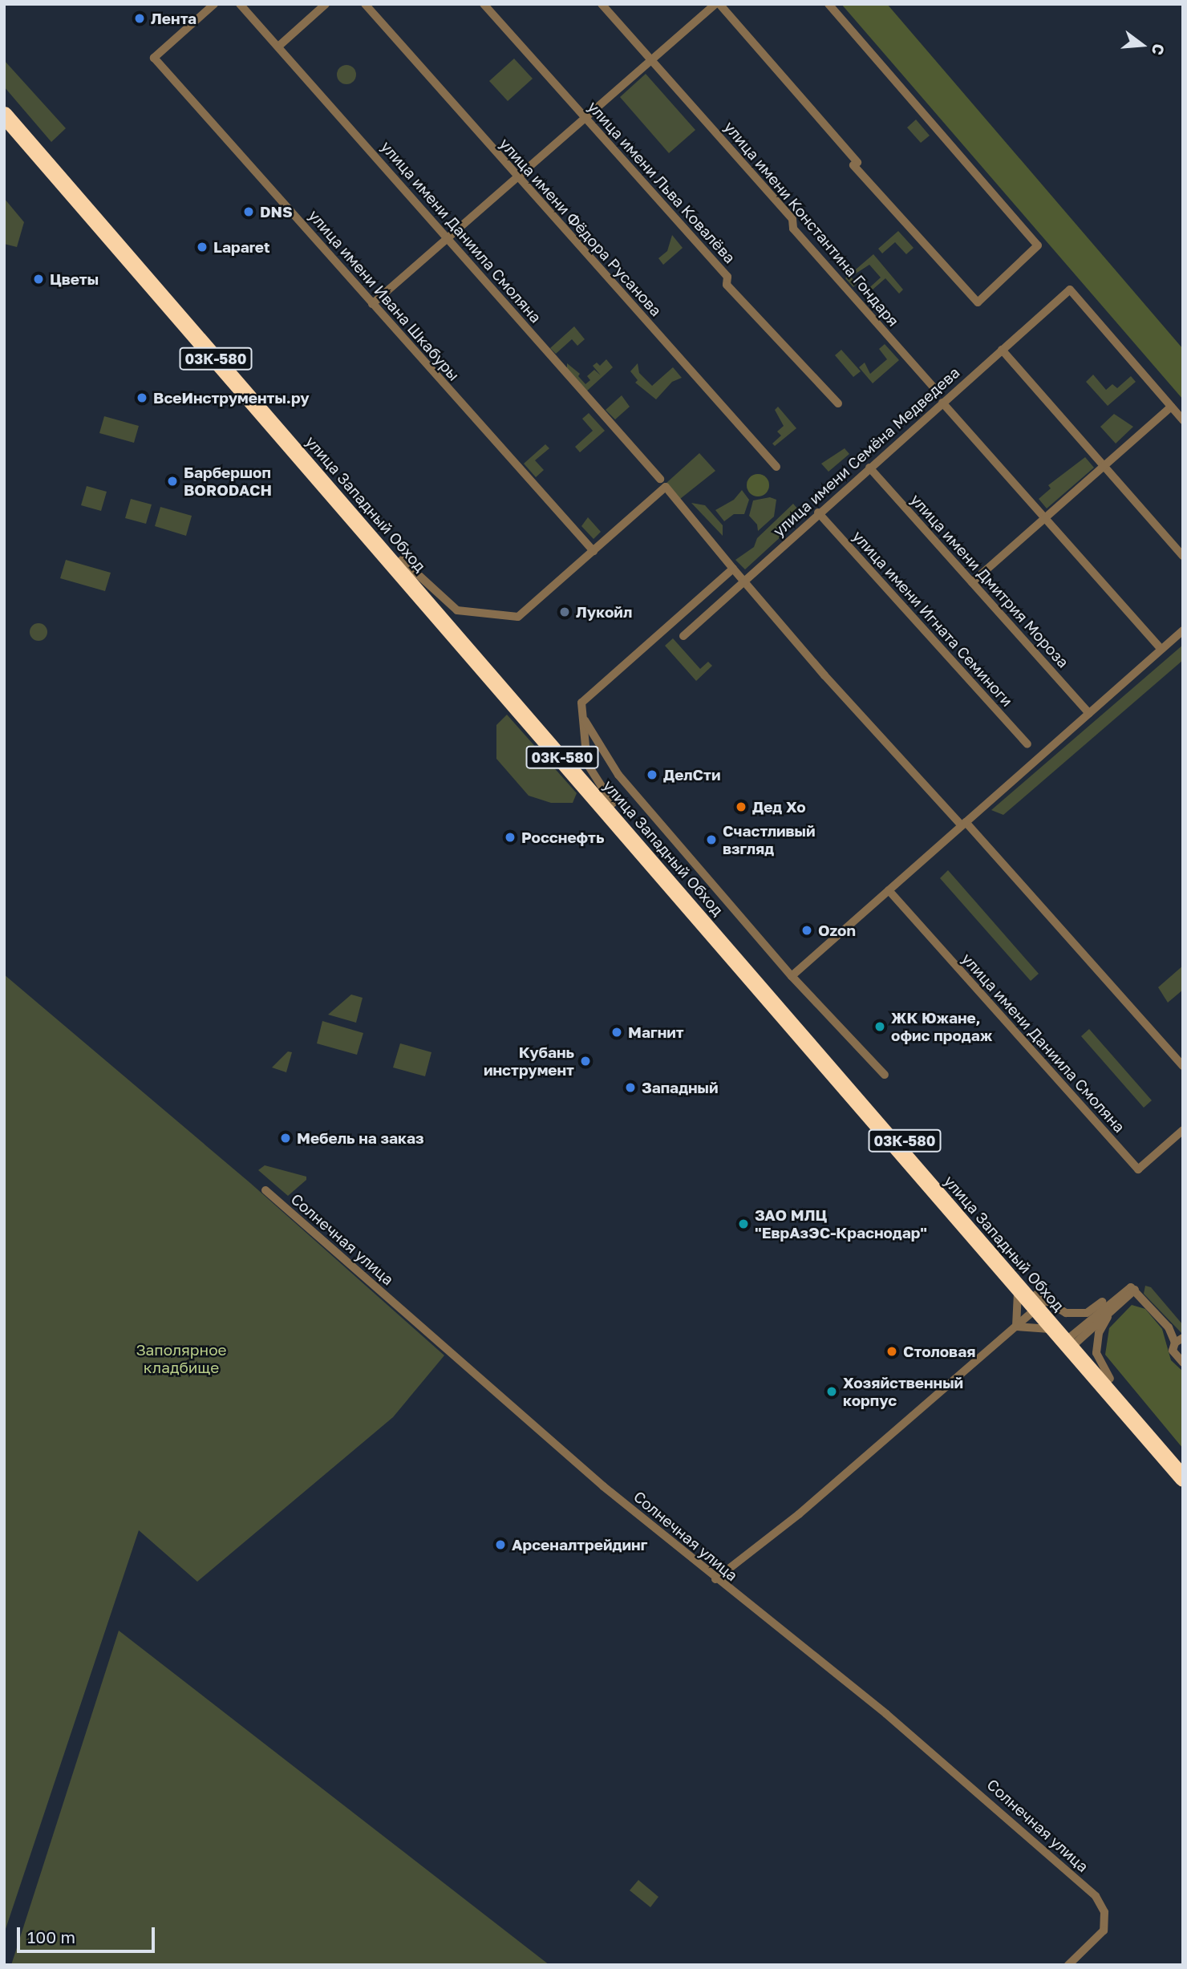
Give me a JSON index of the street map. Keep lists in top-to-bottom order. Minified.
{"streets":{"highway":["03К-580","улица Западный Обход"],"street":["улица имени Льва Ковалёва","улица имени Константина Гондаря","улица имени Фёдора Русанова","улица имени Даниила Смоляна","улица имени Ивана Шкабуры","улица имени Семёна Медведева","улица имени Дмитрия Мороза","улица имени Игната Семиноги","Солнечная улица"]},"crossings":[["улица имени Семёна Медведева","улица имени Дмитрия Мороза"],["улица имени Семёна Медведева","улица имени Игната Семиноги"]],"parks":["Заполярное кладбище"],"places":["Лента","DNS","Laparet","Цветы","ВсеИнструменты.ру","Барбершоп BORODACH","Лукойл","ДелСти","Дед Хо","Росснефть","Счастливый взгляд","Ozon","ЖК Южане, офис продаж","Магнит","Кубань инструмент","Западный","Мебель на заказ","ЗАО МЛЦ \"ЕврАзЭС-Краснодар\"","Столовая","Хозяйственный корпус","Арсеналтрейдинг"],"scale_bar":"100 m","north":"right"}
